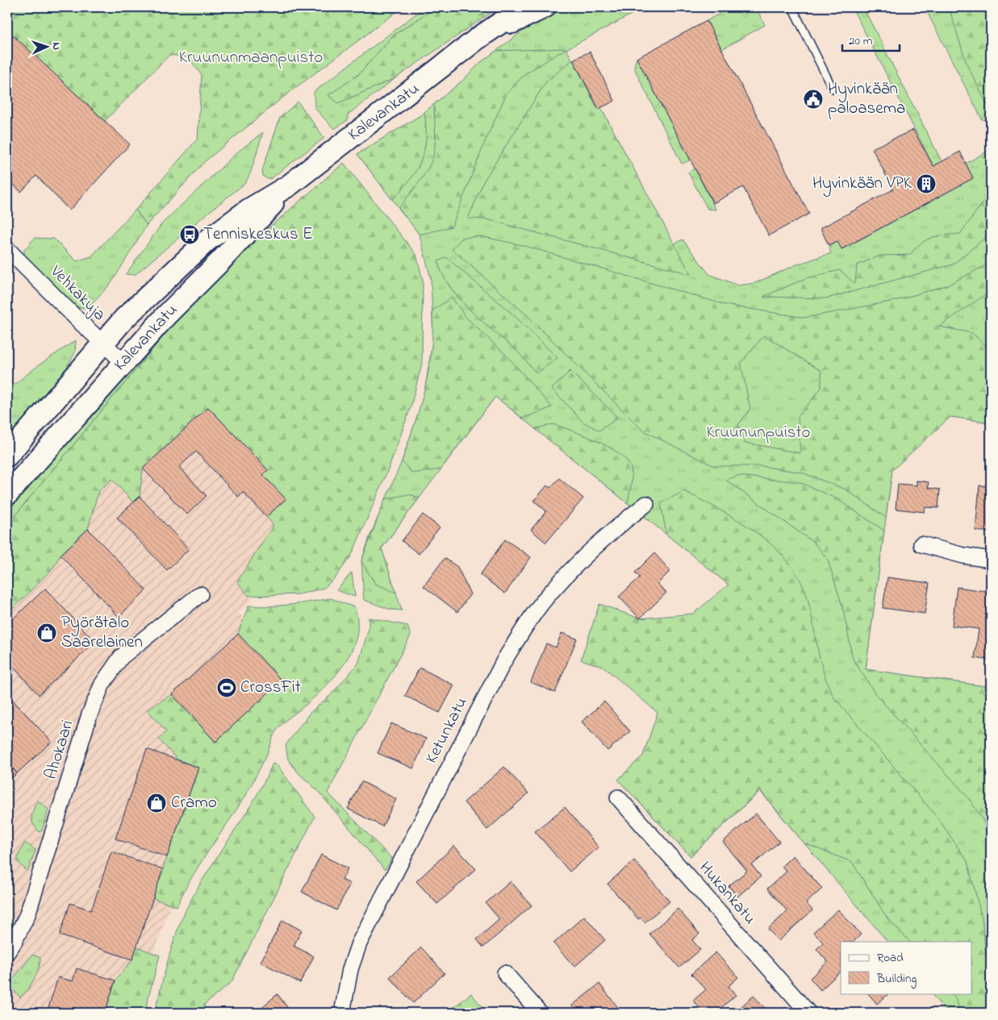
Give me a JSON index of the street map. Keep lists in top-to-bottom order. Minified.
{"streets":{"main road":["Kalevankatu"],"street":["Vehkakuja","Ketunkatu","Ahokaari","Hukankatu"]},"crossings":[["Kalevankatu","Vehkakuja"]],"parks":["Kruununmaanpuisto","Kruununpuisto"],"places":{"public building":["Hyvinkään paloasema"],"building":["Hyvinkään VPK"],"bus stop":["Tenniskeskus E"],"shop":["Pyörätalo Saarelainen","Cramo"],"sports":["CrossFit"]},"legend":["Road","Building"],"scale_bar":"20 m","north":"right"}
